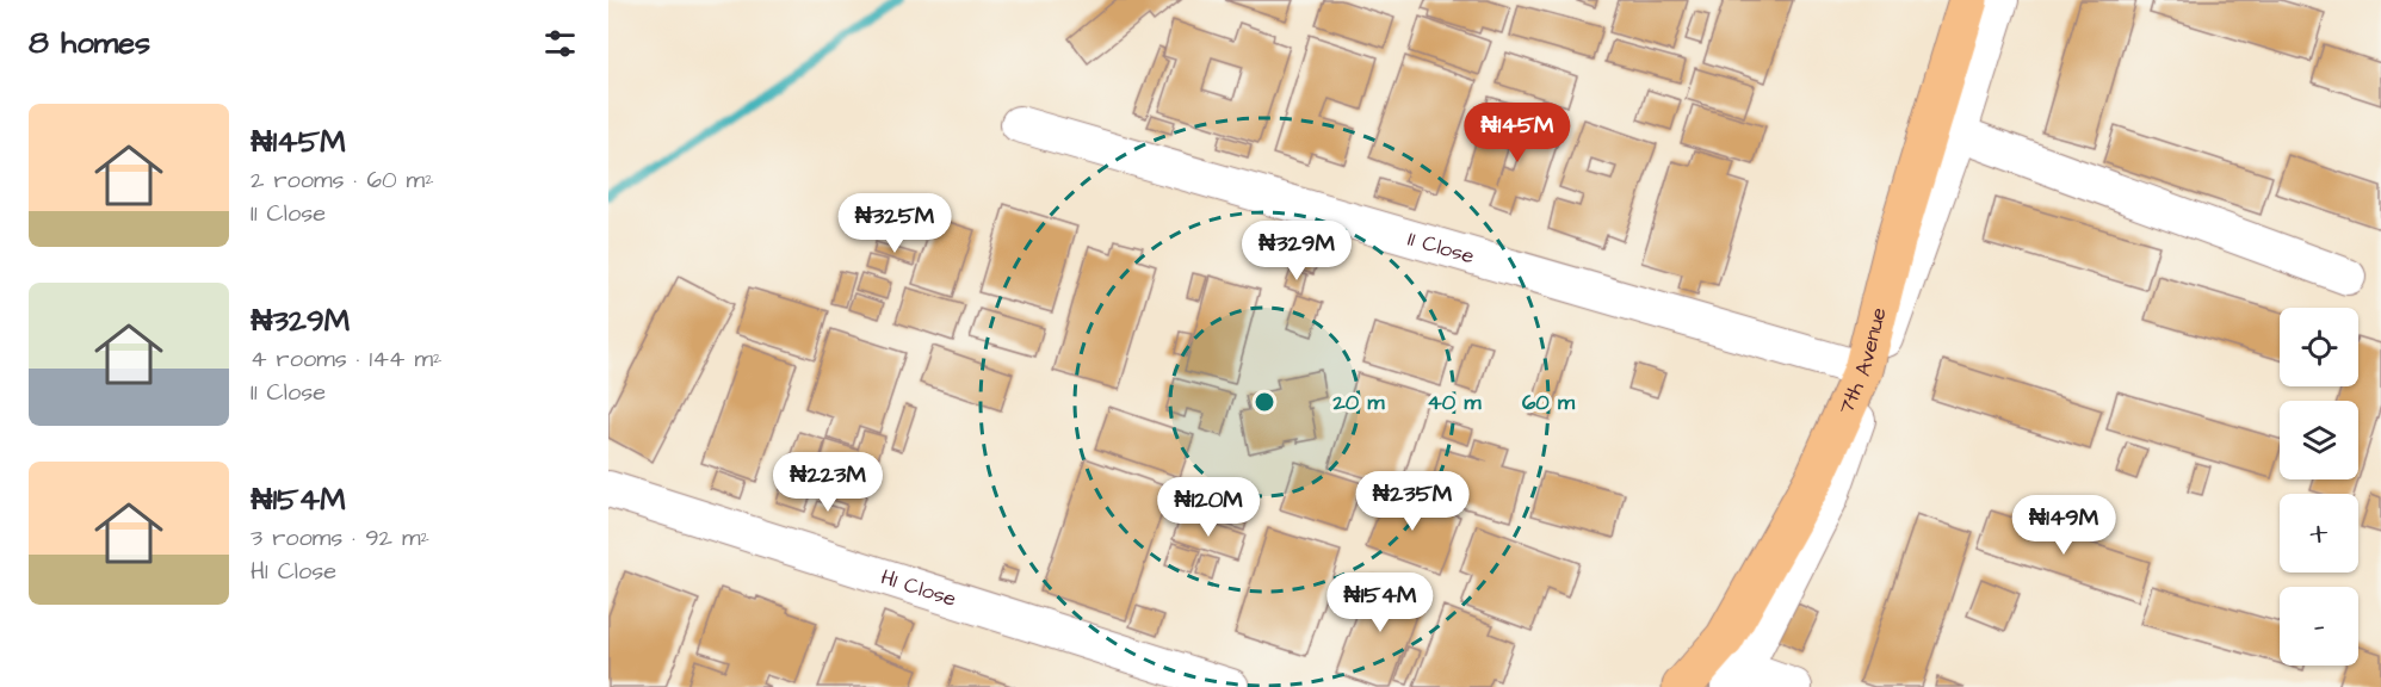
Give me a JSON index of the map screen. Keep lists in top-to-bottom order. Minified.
{"streets":{"main road":["7th Avenue"],"street":["I1 Close","H1 Close"]},"crossings":[["I1 Close","7th Avenue"]],"page":{"heading":"8 homes","list":[{"name":"₦145M","note":"2 rooms · 60 m² · I1 Close"},{"name":"₦329M","note":"4 rooms · 144 m² · I1 Close"},{"name":"₦154M","note":"3 rooms · 92 m² · H1 Close"}],"price":["₦145M","₦325M","₦329M","₦223M","₦235M","₦120M","₦149M","₦154M"],"map_buttons":["+","−"]},"rings":["20 m","40 m","60 m"]}
